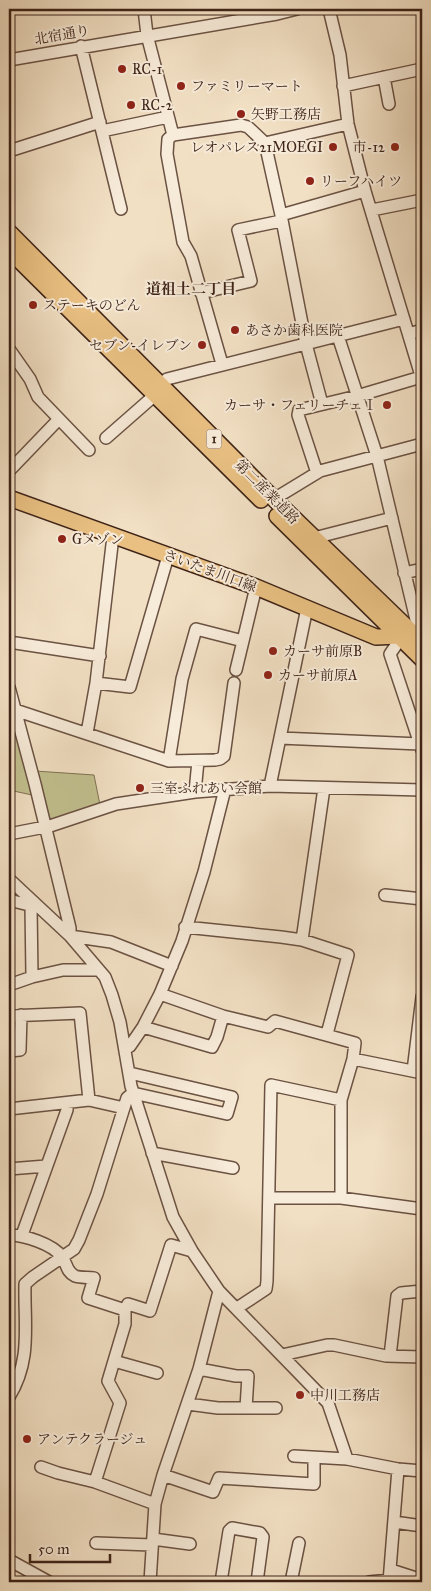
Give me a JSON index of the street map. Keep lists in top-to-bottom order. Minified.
{"streets":{"main road":["1","第二産業道路","さいたま川口線"],"street":["北宿通り"]},"crossings":[["第二産業道路","さいたま川口線"]],"districts":["道祖土二丁目"],"places":["RC-1","ファミリーマート","RC-2","矢野工務店","レオパレス21MOEGI","市-12","リーフハイツ","ステーキのどん","あさか歯科医院","セブン-イレブン","カーサ・フェリーチェⅠ","Gメゾン","カーサ前原B","カーサ前原A","三室ふれあい会館","中川工務店","アンテクラージュ"],"scale_bar":"50 m"}
